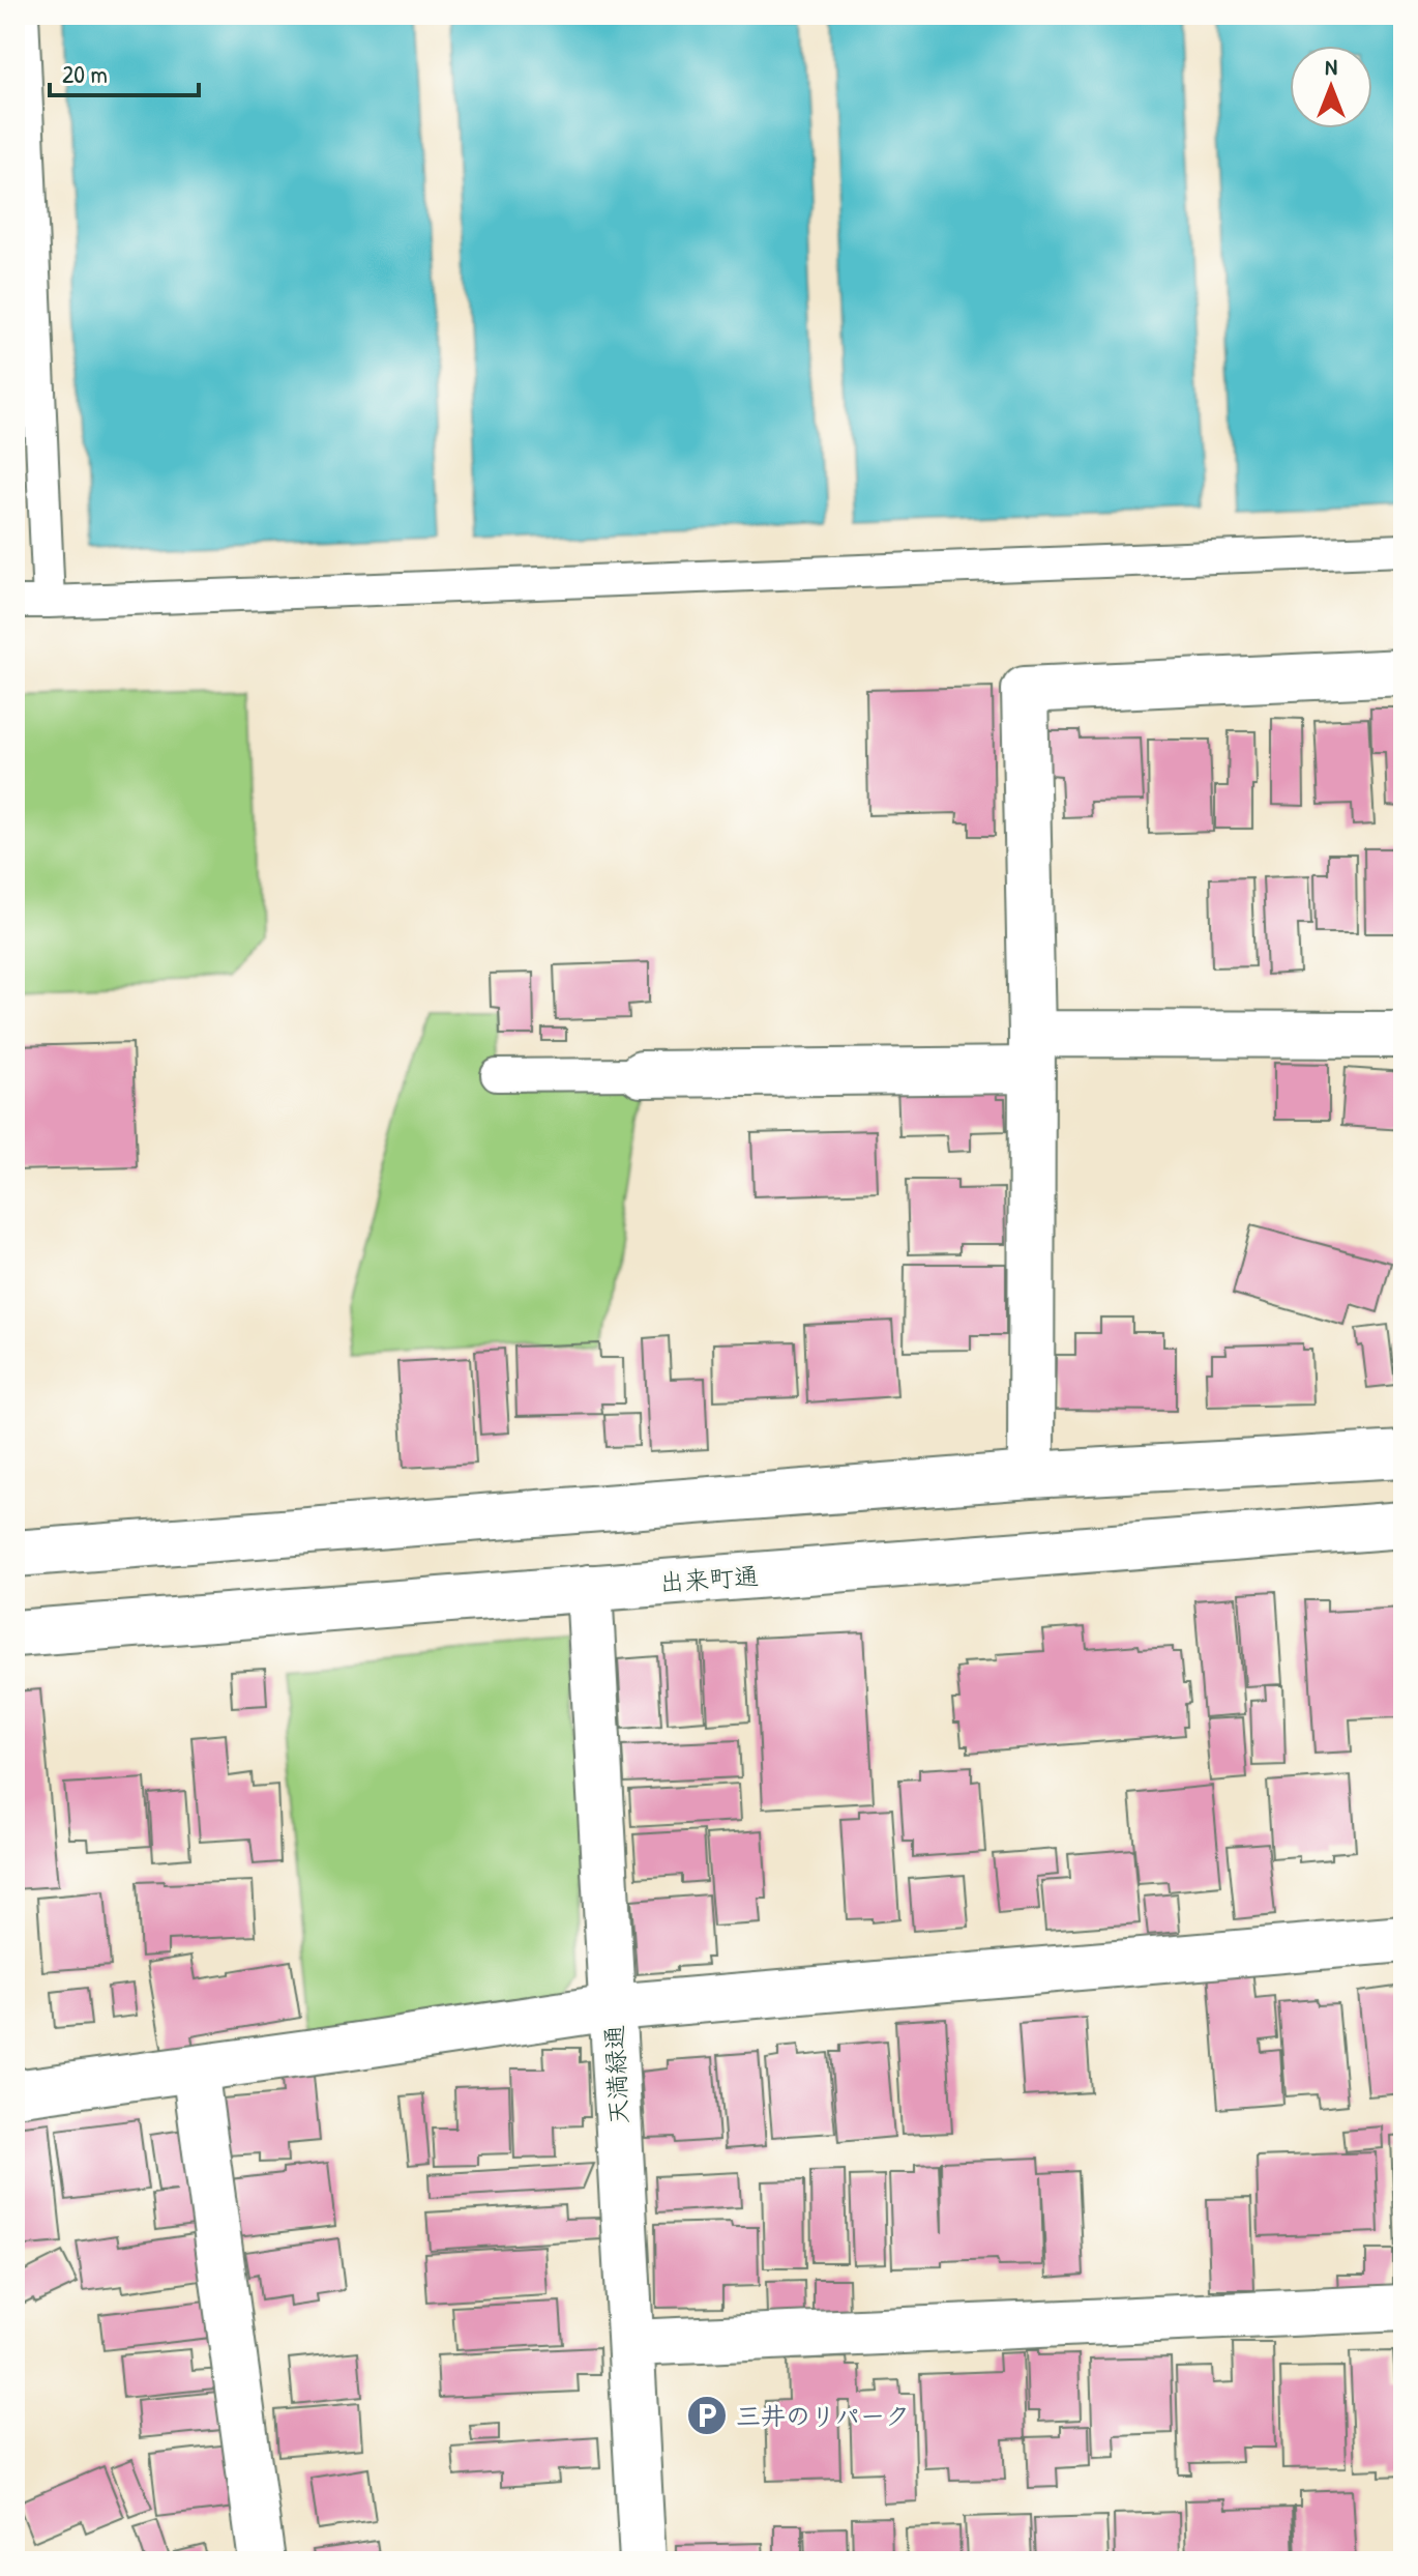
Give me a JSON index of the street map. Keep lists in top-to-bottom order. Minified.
{"streets":{"street":["出来町通","天満緑通"]},"crossings":[["出来町通","天満緑通"]],"places":{"parking":["三井のリパーク"]},"scale_bar":"20 m","north":"top"}
